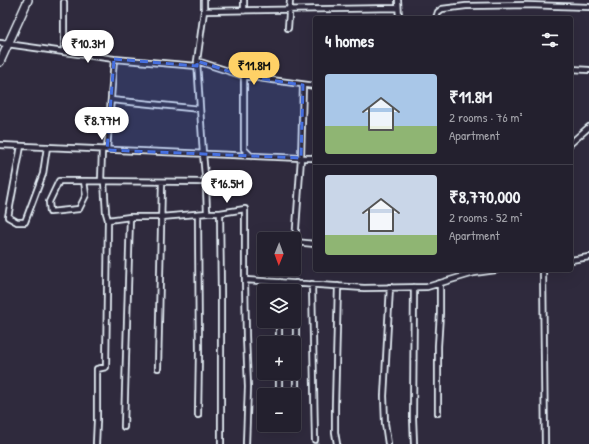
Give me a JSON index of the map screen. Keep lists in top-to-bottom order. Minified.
{"north":"bottom","page":{"heading":"4 homes","price":["₹10.3M","₹11.8M","₹8.77M","₹16.5M"],"list":[{"name":"₹11.8M","note":"2 rooms · 76 m² · Apartment"},{"name":"₹8,770,000","note":"2 rooms · 52 m² · Apartment"}],"map_buttons":["+","−"]}}
